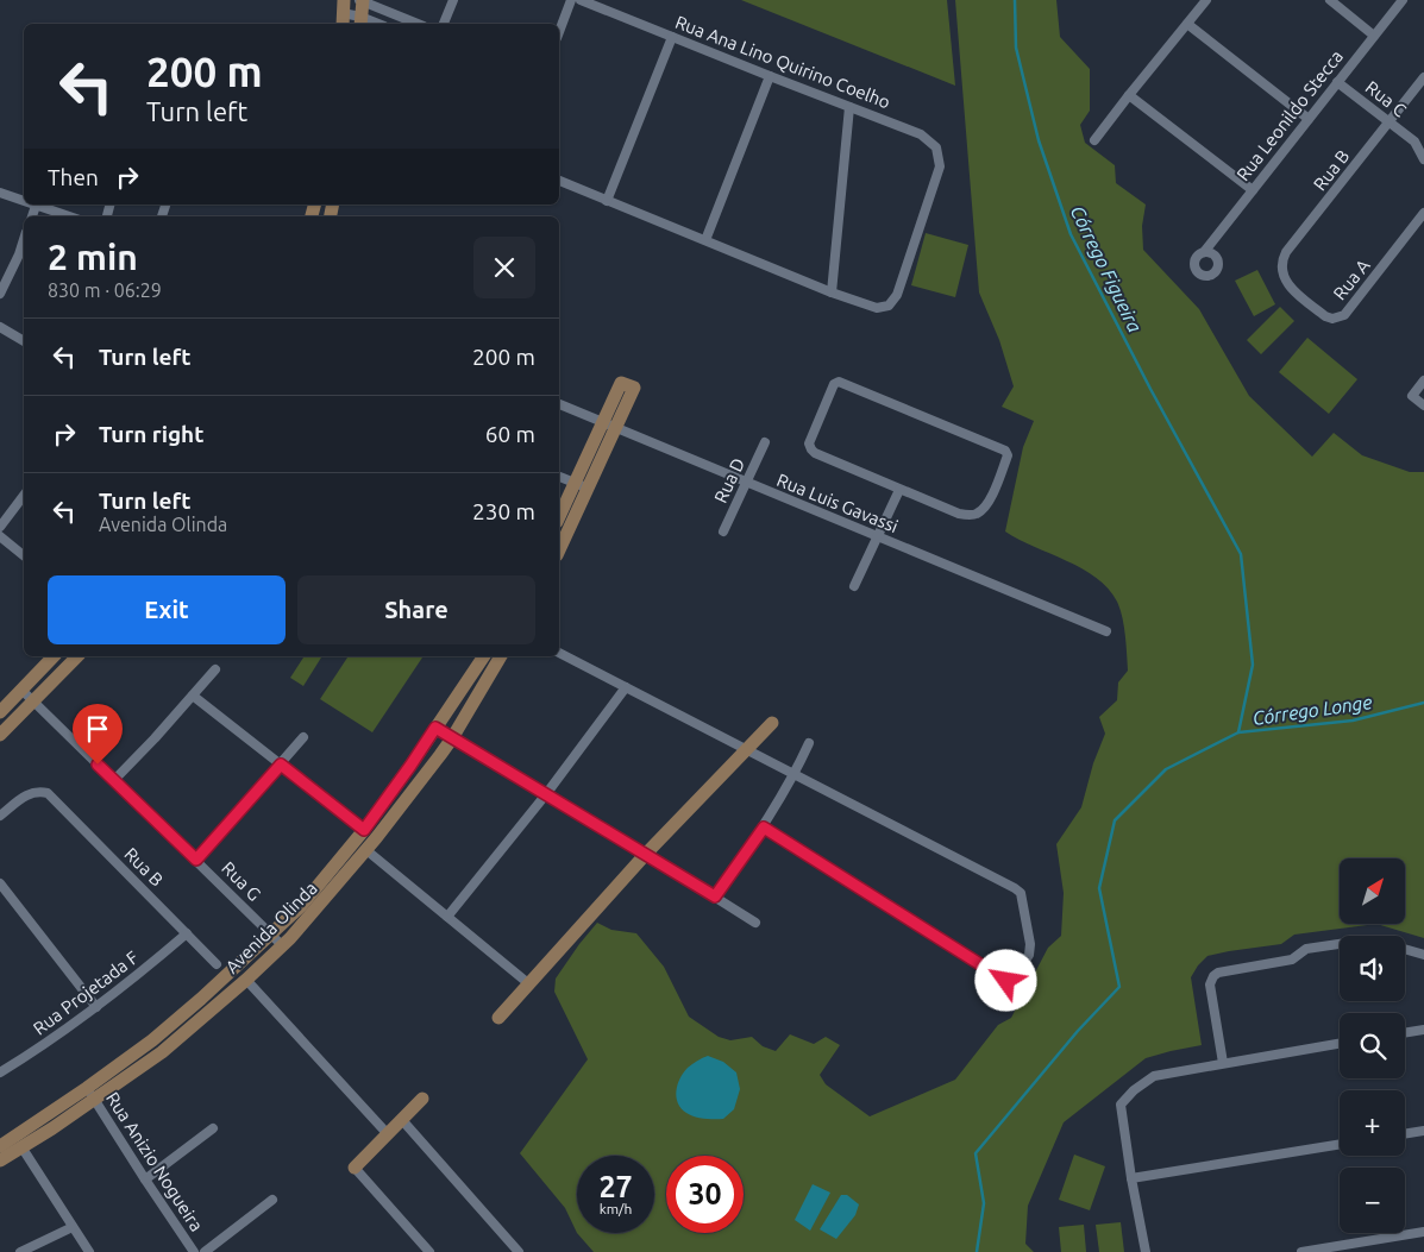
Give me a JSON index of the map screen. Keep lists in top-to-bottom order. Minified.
{"streets":{"street":["Rua Ana Lino Quirino Coelho","Rua C","Rua Leonildo Stecca","Rua B","Rua A","Rua D","Rua Luis Gavassi","Rua G","Avenida Olinda","Rua Projetada F","Rua Anizio Nogueira"]},"crossings":[["Rua C","Rua Leonildo Stecca"],["Rua C","Rua B"],["Rua B","Rua A"],["Rua B","Rua Projetada F"],["Rua D","Rua Luis Gavassi"],["Rua G","Avenida Olinda"],["Avenida Olinda","Rua Anizio Nogueira"]],"water":["Córrego Figueira","Córrego Longe"],"north":"top right","page":{"turn":["200 m","Turn left"],"then":"Then","heading":["2 min","830 m · 06:29"],"list":[{"name":"Turn left","value":"200 m"},{"name":"Turn right","value":"60 m"},{"name":"Turn left","note":"Avenida Olinda","value":"230 m"}],"buttons":["Exit","Share"],"map_buttons":["+","−"],"speed":"27 km/h","limit":"30"}}
